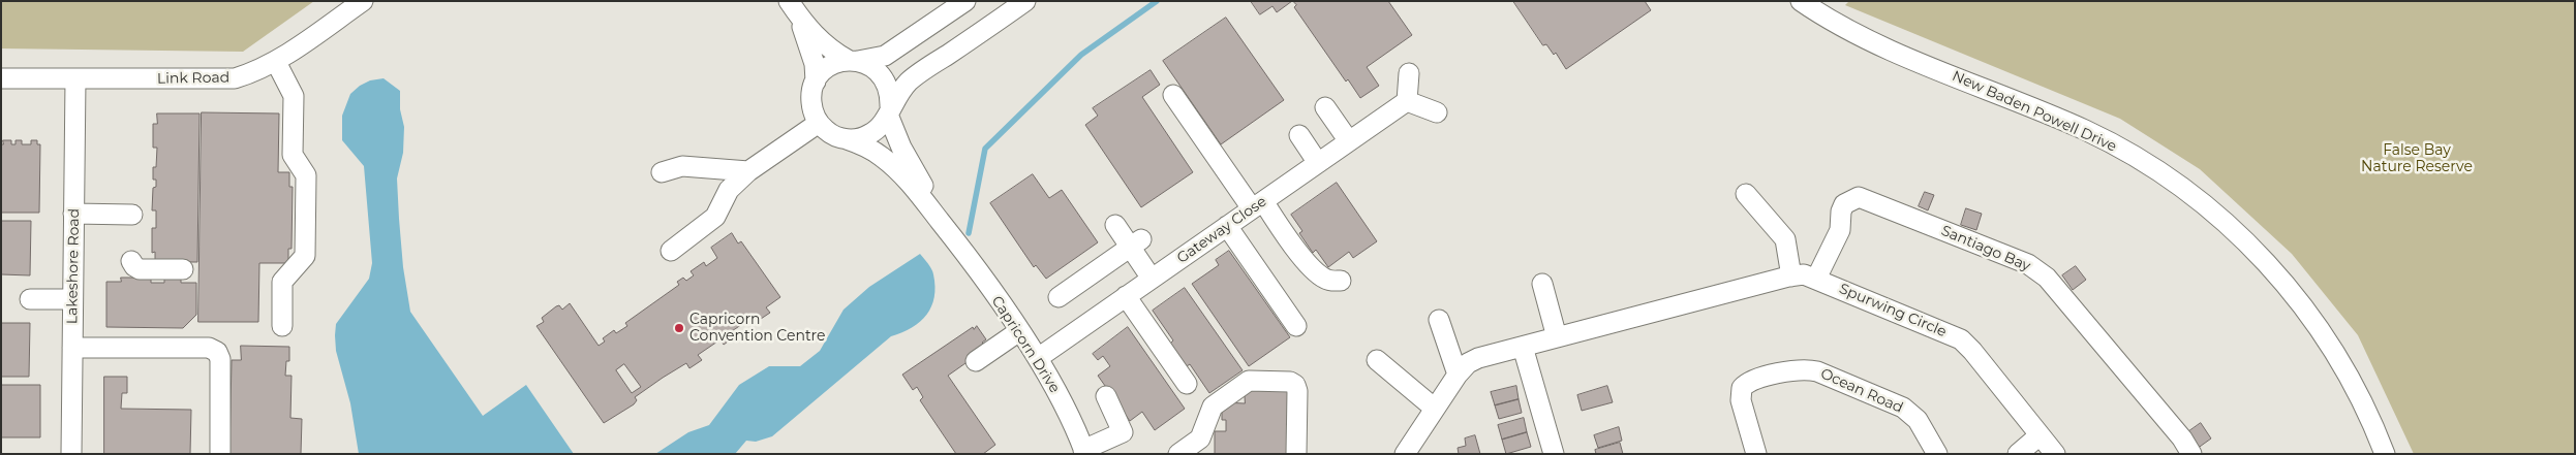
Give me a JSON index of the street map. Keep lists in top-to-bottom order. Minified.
{"streets":{"street":["Link Road","New Baden Powell Drive","Gateway Close","Santiago Bay","Lakeshore Road","Spurwing Circle","Capricorn Drive","Ocean Road"]},"crossings":[["Link Road","Lakeshore Road"],["Gateway Close","Capricorn Drive"],["Santiago Bay","Spurwing Circle"]],"parks":["False Bay Nature Reserve"],"places":["Capricorn Convention Centre"]}
